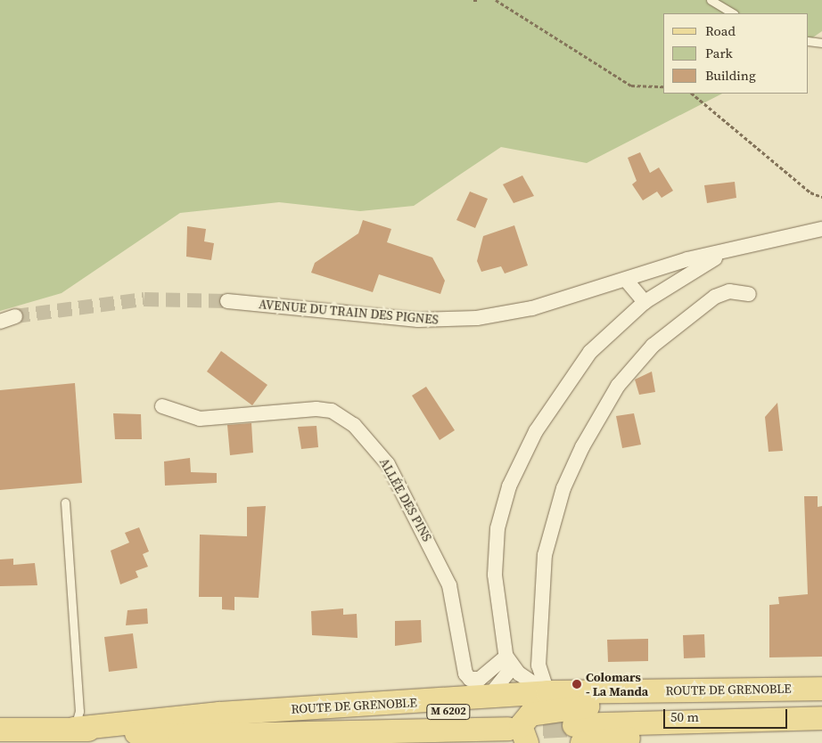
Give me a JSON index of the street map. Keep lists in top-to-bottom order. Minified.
{"streets":{"main road":["ROUTE DE GRENOBLE","M 6202"],"street":["AVENUE DU TRAIN DES PIGNES","ALLÉE DES PINS"]},"crossings":[["ROUTE DE GRENOBLE","M 6202"]],"places":["Colomars - La Manda"],"legend":["Road","Park","Building"],"scale_bar":"50 m"}
